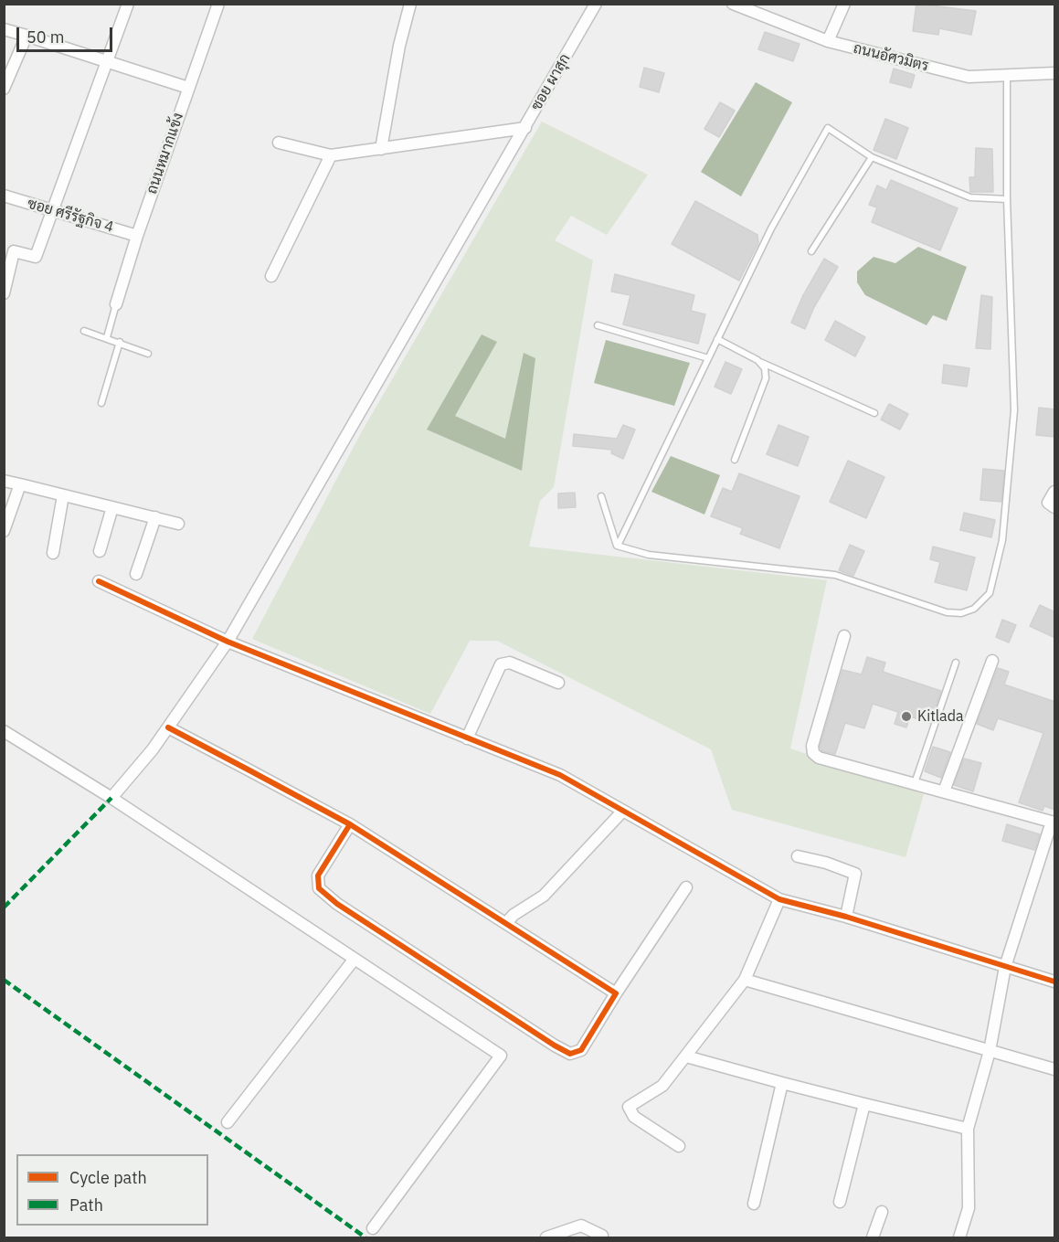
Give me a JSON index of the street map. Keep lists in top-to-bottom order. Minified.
{"streets":{"street":["ถนนอัศวมิตร","ซอย ผาสุก","ถนนหมากแข้ง","ซอย ศรีรัฐกิจ 4"]},"crossings":[["ถนนหมากแข้ง","ซอย ศรีรัฐกิจ 4"]],"places":["Kitlada"],"legend":["Cycle path","Path"],"scale_bar":"50 m"}
